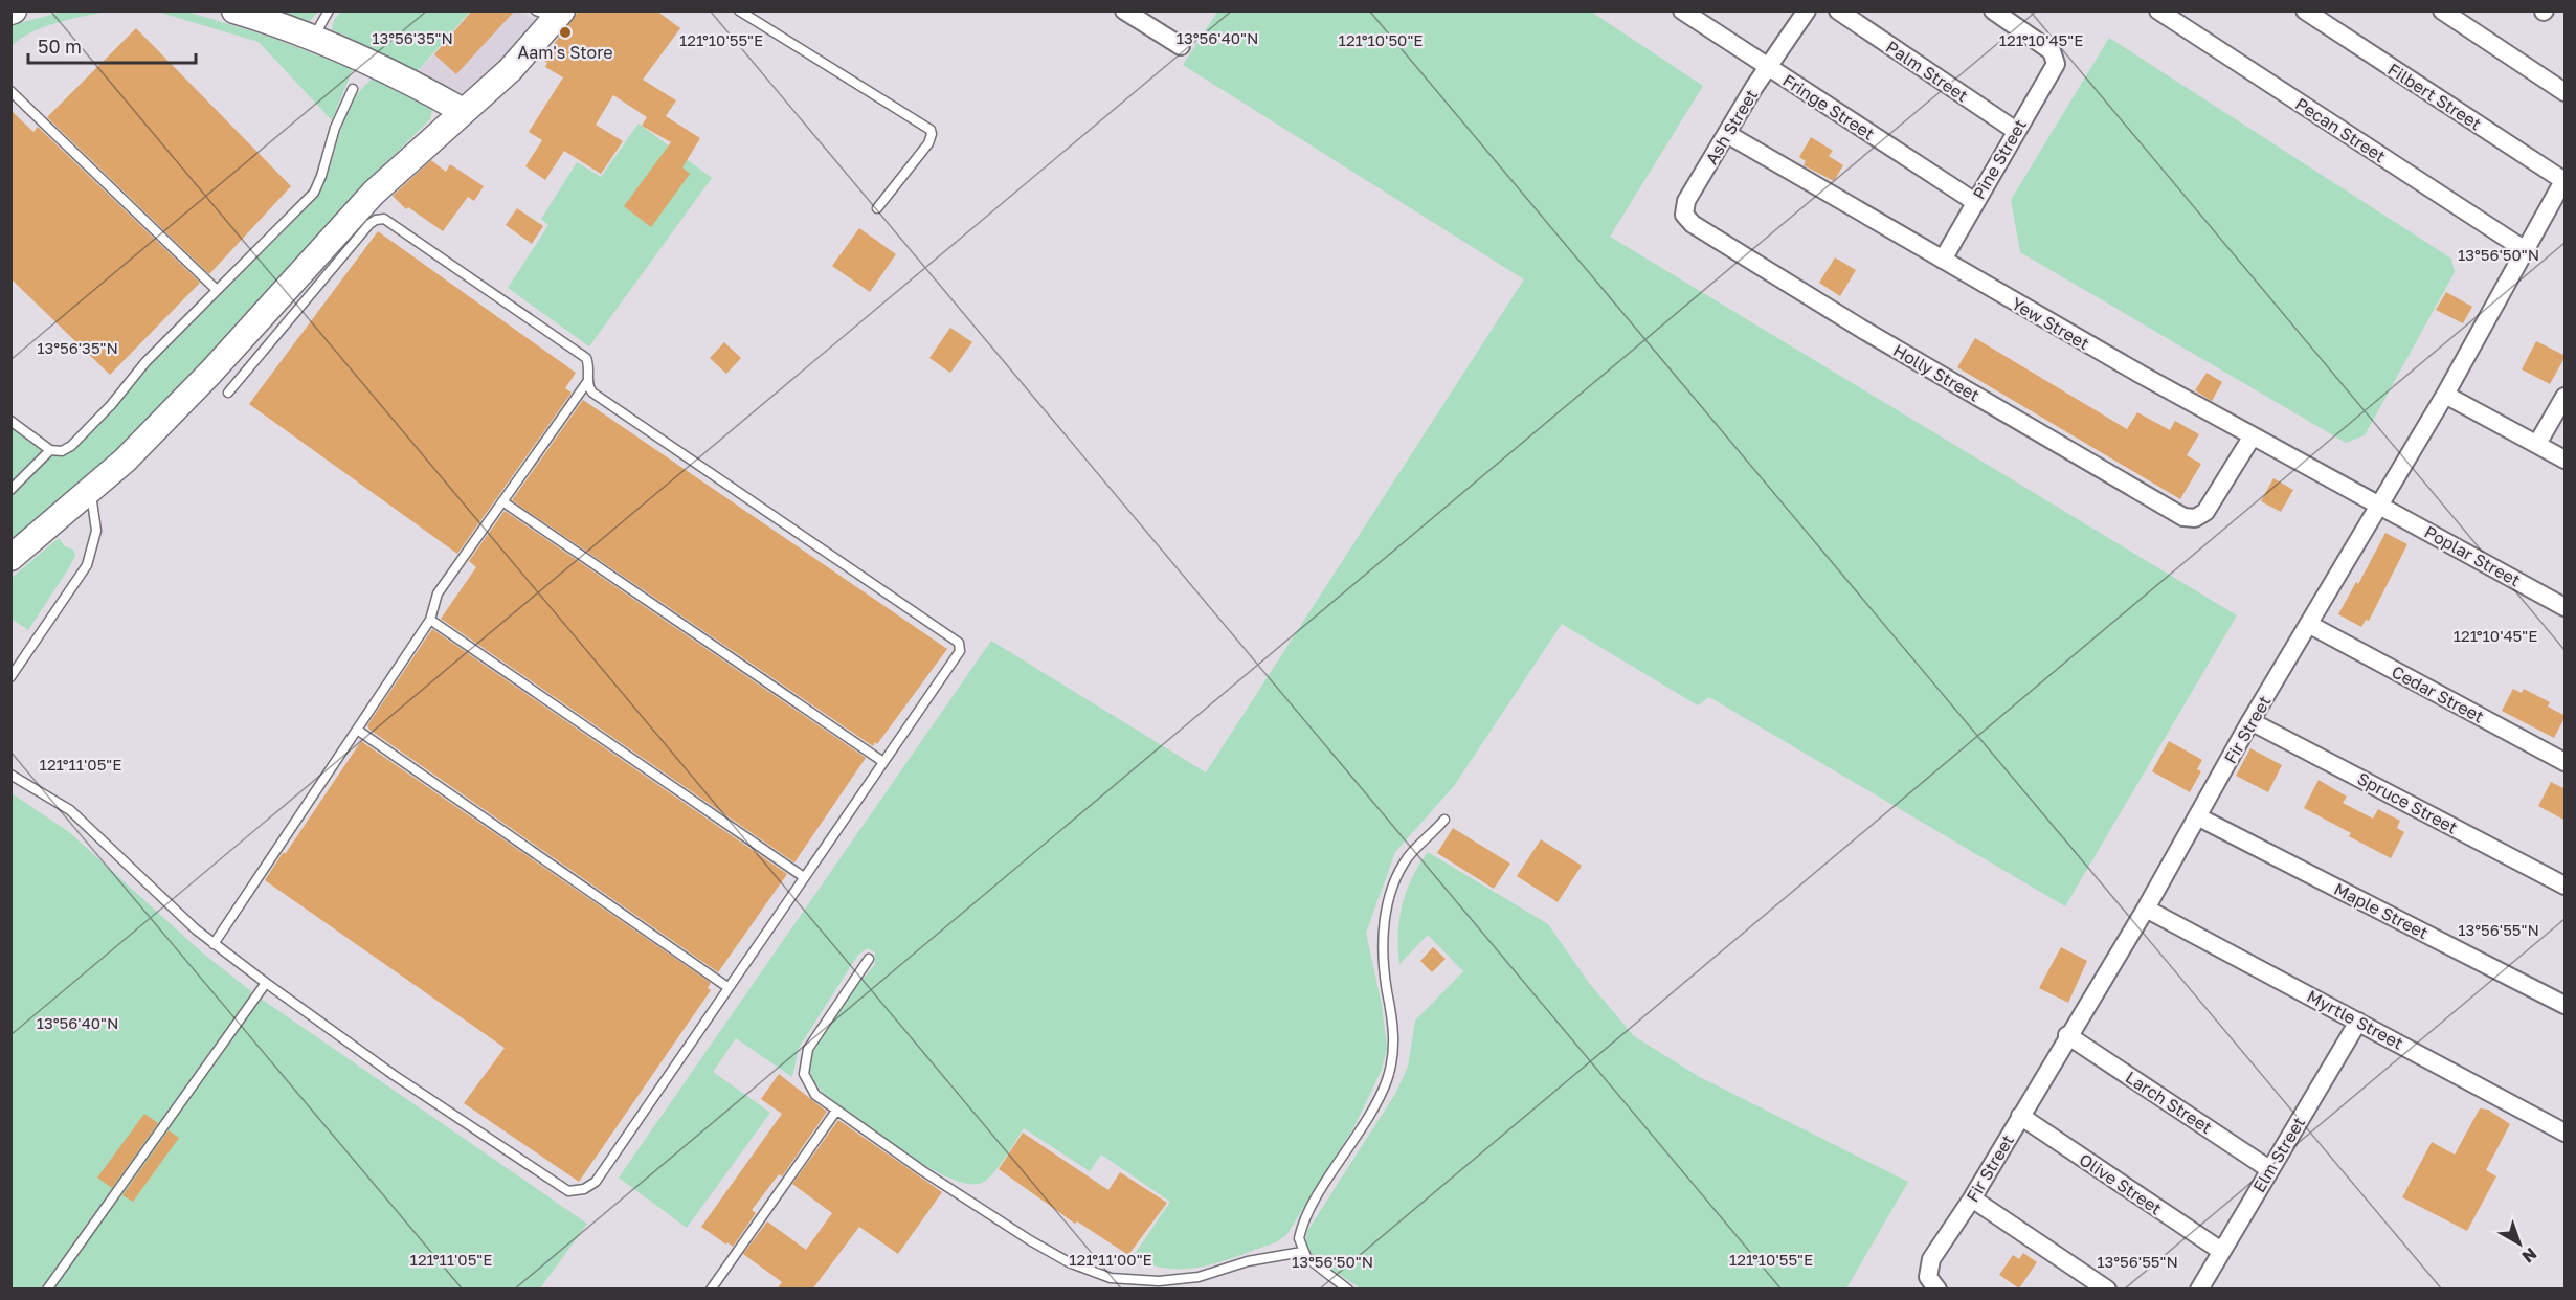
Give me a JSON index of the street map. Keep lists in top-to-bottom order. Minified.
{"streets":{"street":["Palm Street","Filbert Street","Fringe Street","Ash Street","Pecan Street","Pine Street","Yew Street","Holly Street","Poplar Street","Cedar Street","Fir Street","Spruce Street","Maple Street","Myrtle Street","Larch Street","Elm Street","Olive Street"]},"crossings":[["Palm Street","Pine Street"],["Filbert Street","Fir Street"],["Fringe Street","Ash Street"],["Fringe Street","Pine Street"],["Ash Street","Yew Street"],["Ash Street","Holly Street"],["Pecan Street","Fir Street"],["Pine Street","Yew Street"],["Yew Street","Holly Street"],["Yew Street","Poplar Street"],["Yew Street","Fir Street"],["Poplar Street","Fir Street"],["Cedar Street","Fir Street"],["Fir Street","Spruce Street"],["Fir Street","Maple Street"],["Fir Street","Myrtle Street"],["Fir Street","Larch Street"],["Fir Street","Olive Street"],["Myrtle Street","Elm Street"],["Larch Street","Elm Street"],["Elm Street","Olive Street"]],"places":["Aam's Store"],"scale_bar":"50 m","north":"bottom right","coordinates":["13°56'35\"N","13°56'40\"N","121°10'55\"E","121°10'50\"E","121°10'45\"E","13°56'50\"N","121°11'05\"E","13°56'55\"N","121°11'00\"E"]}
